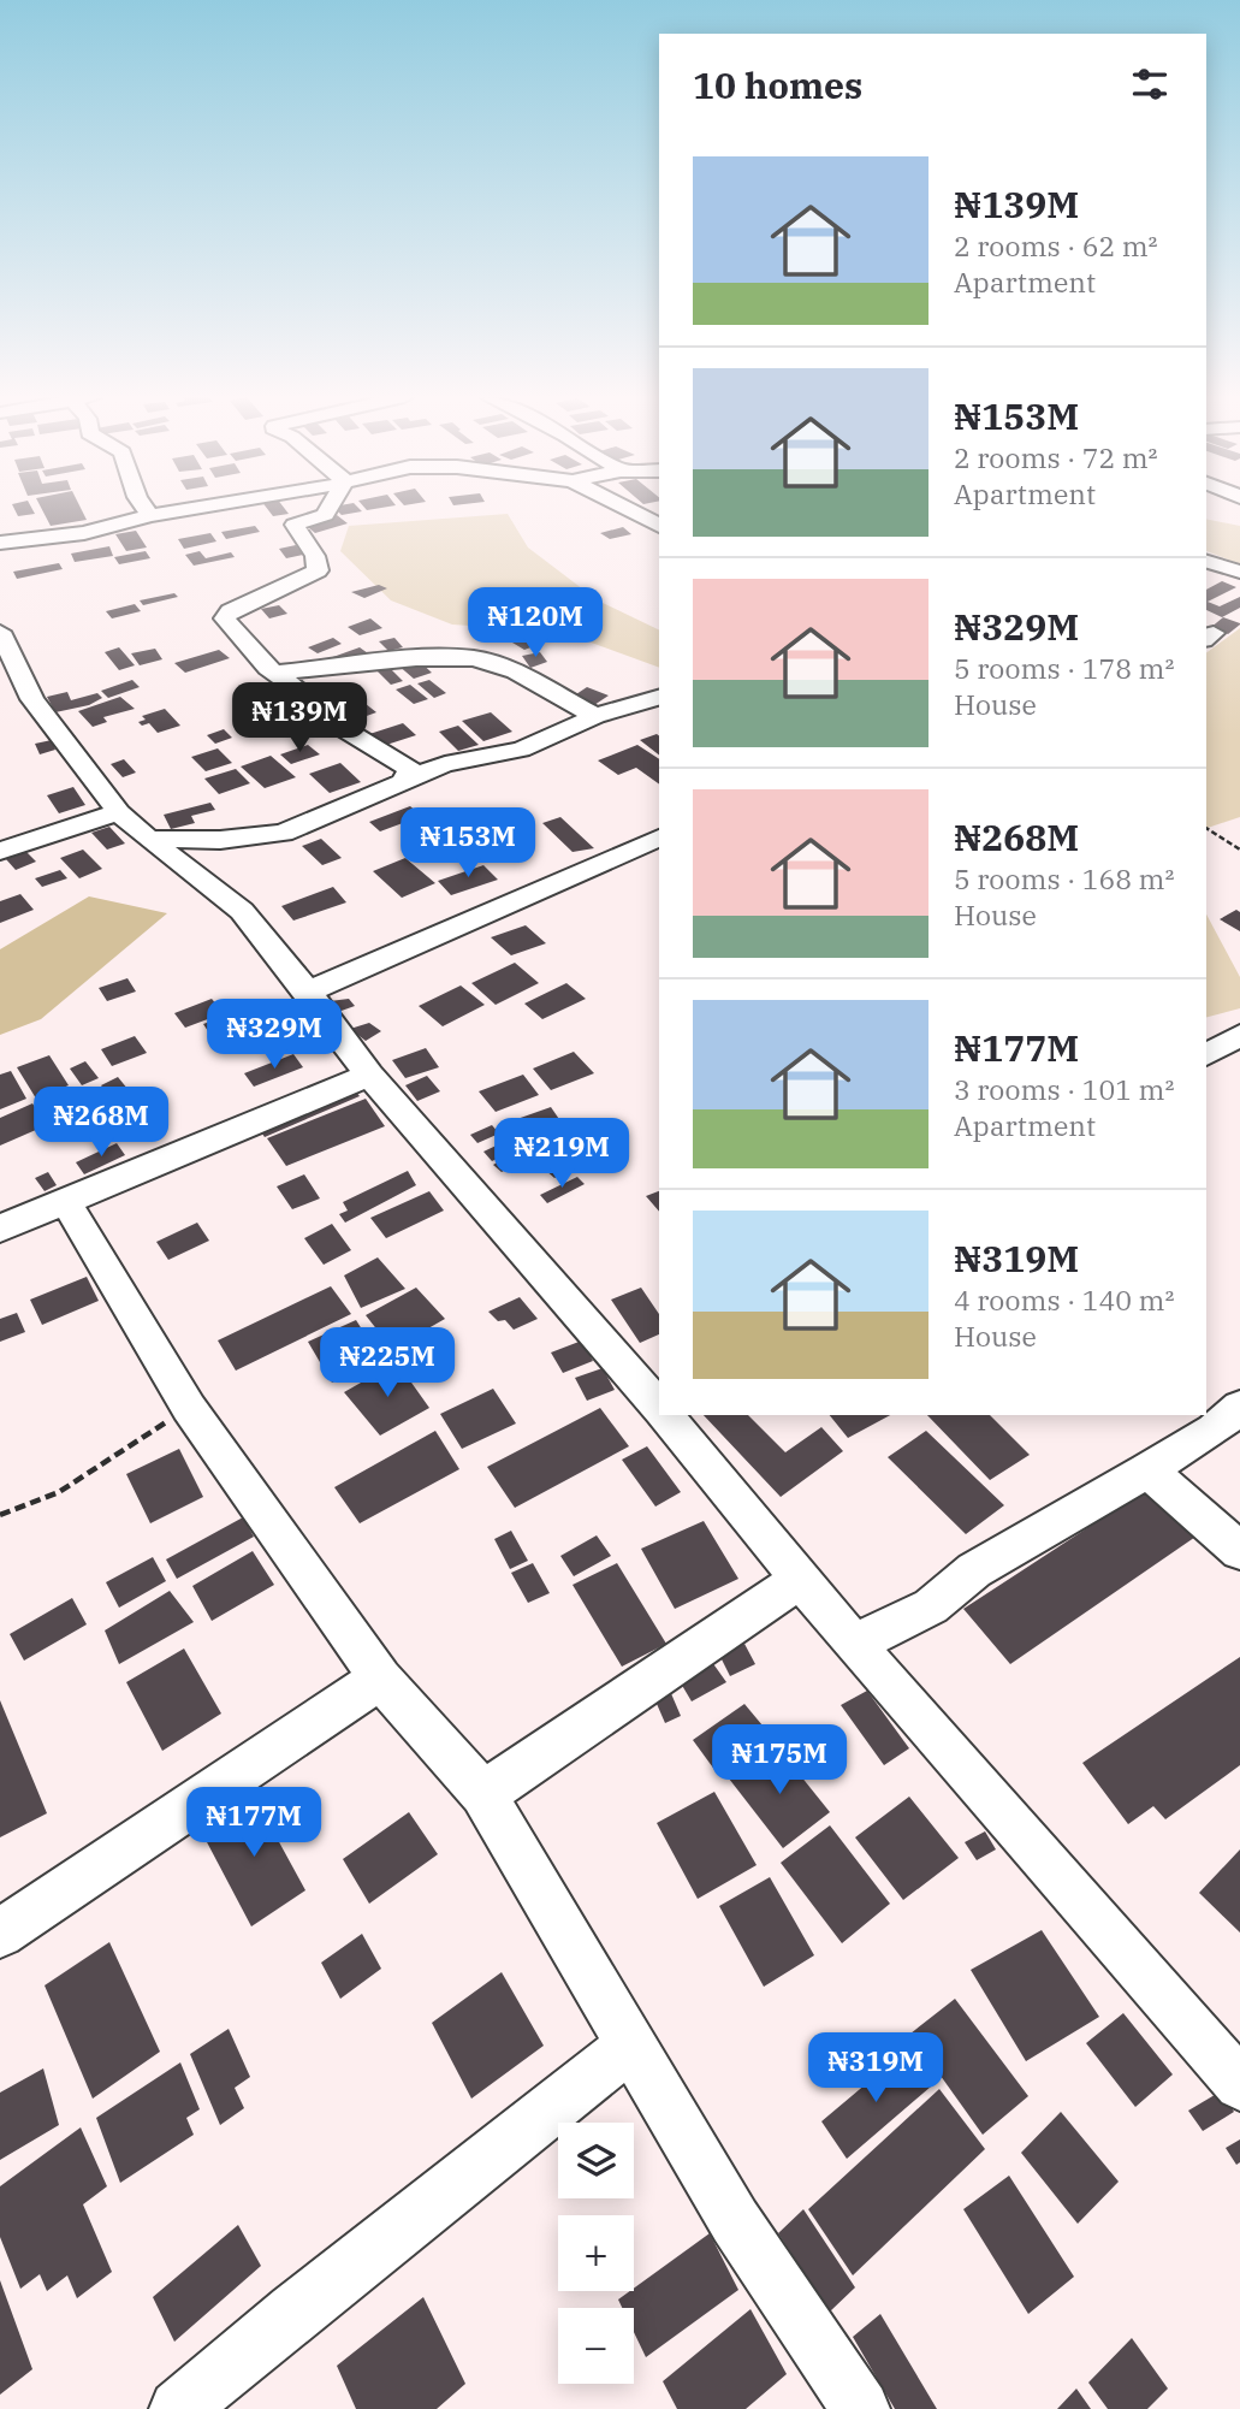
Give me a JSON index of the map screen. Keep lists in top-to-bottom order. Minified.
{"page":{"heading":"10 homes","list":[{"name":"₦139M","note":"2 rooms · 62 m² · Apartment"},{"name":"₦153M","note":"2 rooms · 72 m² · Apartment"},{"name":"₦329M","note":"5 rooms · 178 m² · House"},{"name":"₦268M","note":"5 rooms · 168 m² · House"},{"name":"₦177M","note":"3 rooms · 101 m² · Apartment"},{"name":"₦319M","note":"4 rooms · 140 m² · House"}],"price":["₦120M","₦139M","₦153M","₦329M","₦268M","₦219M","₦225M","₦175M","₦177M","₦319M"],"map_buttons":["+","−"]}}
